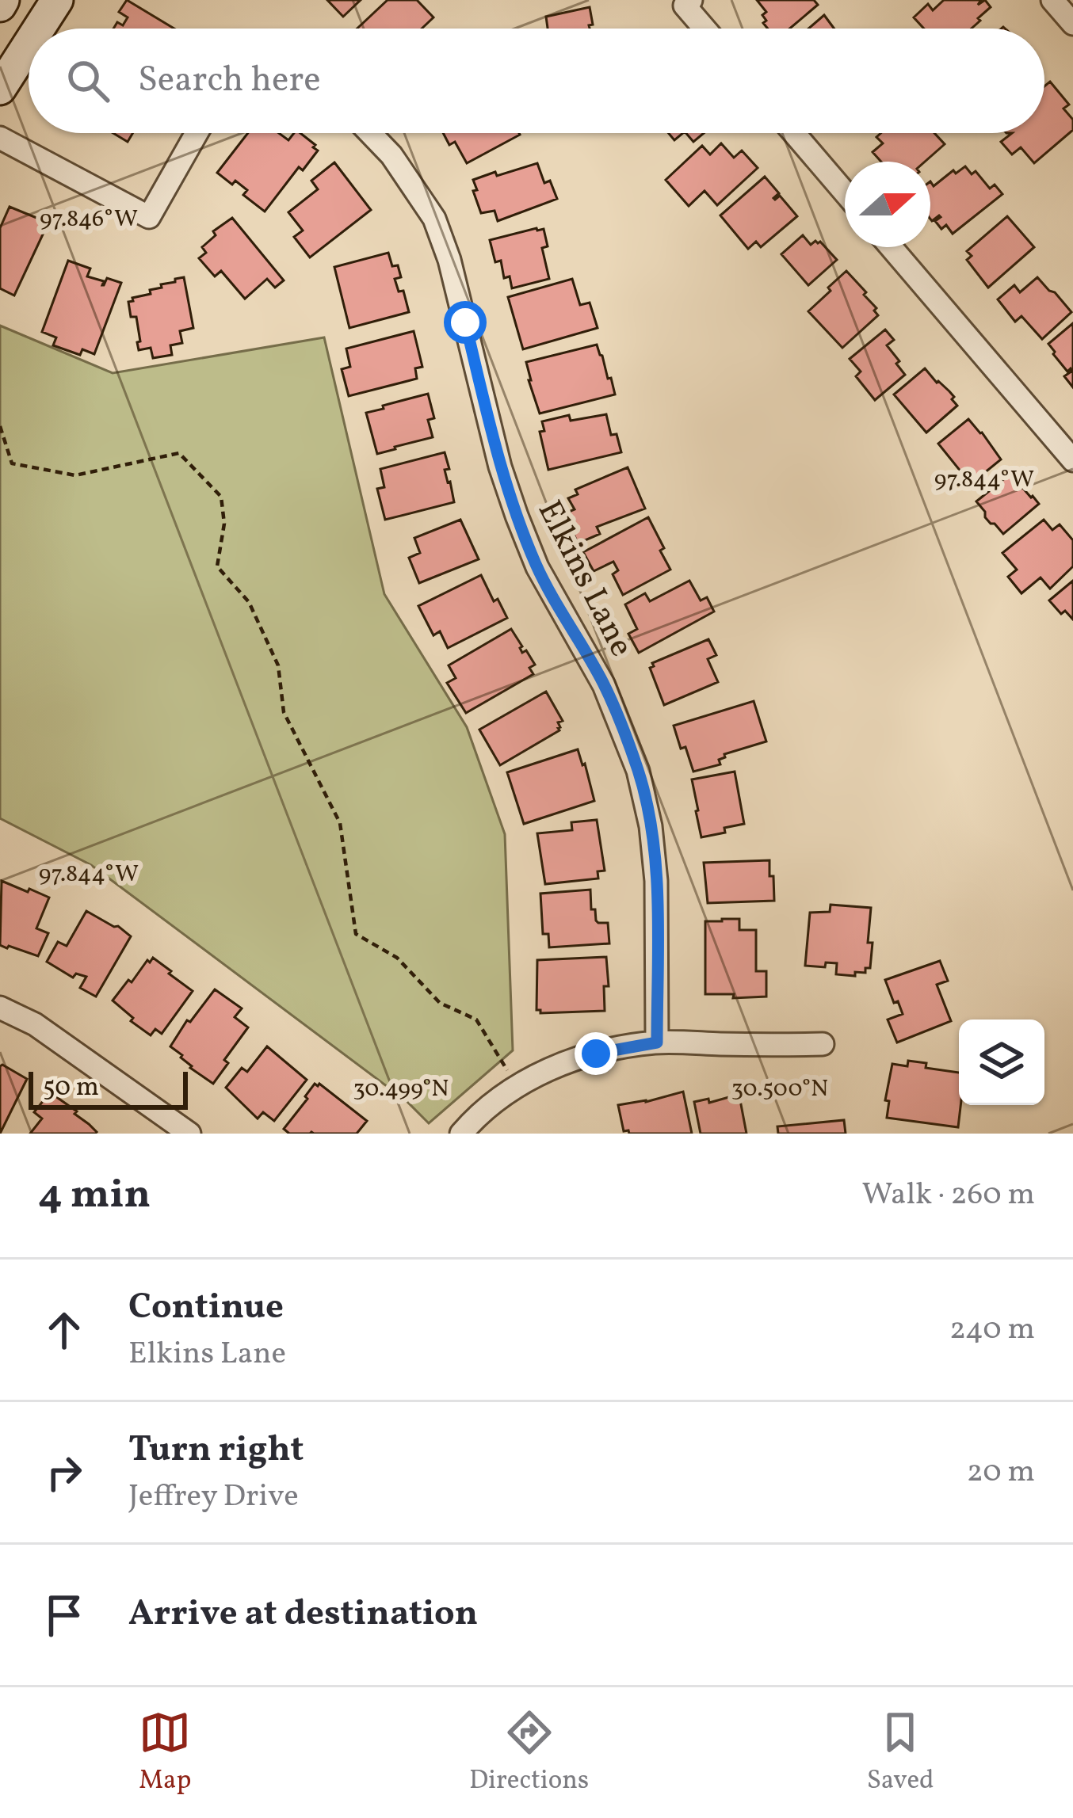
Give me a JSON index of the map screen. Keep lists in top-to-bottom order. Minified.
{"streets":{"street":["Elkins Lane"]},"scale_bar":"50 m","north":"right","page":{"search":"Search here","scale":"50 m","heading":["4 min","Walk · 260 m"],"list":[["Continue","Elkins Lane","240 m"],["Turn right","Jeffrey Drive","20 m"],"Arrive at destination"],"nav":["Map","Directions","Saved"]},"coordinates":["97.846°W","97.844°W","30.499°N","30.500°N"]}
